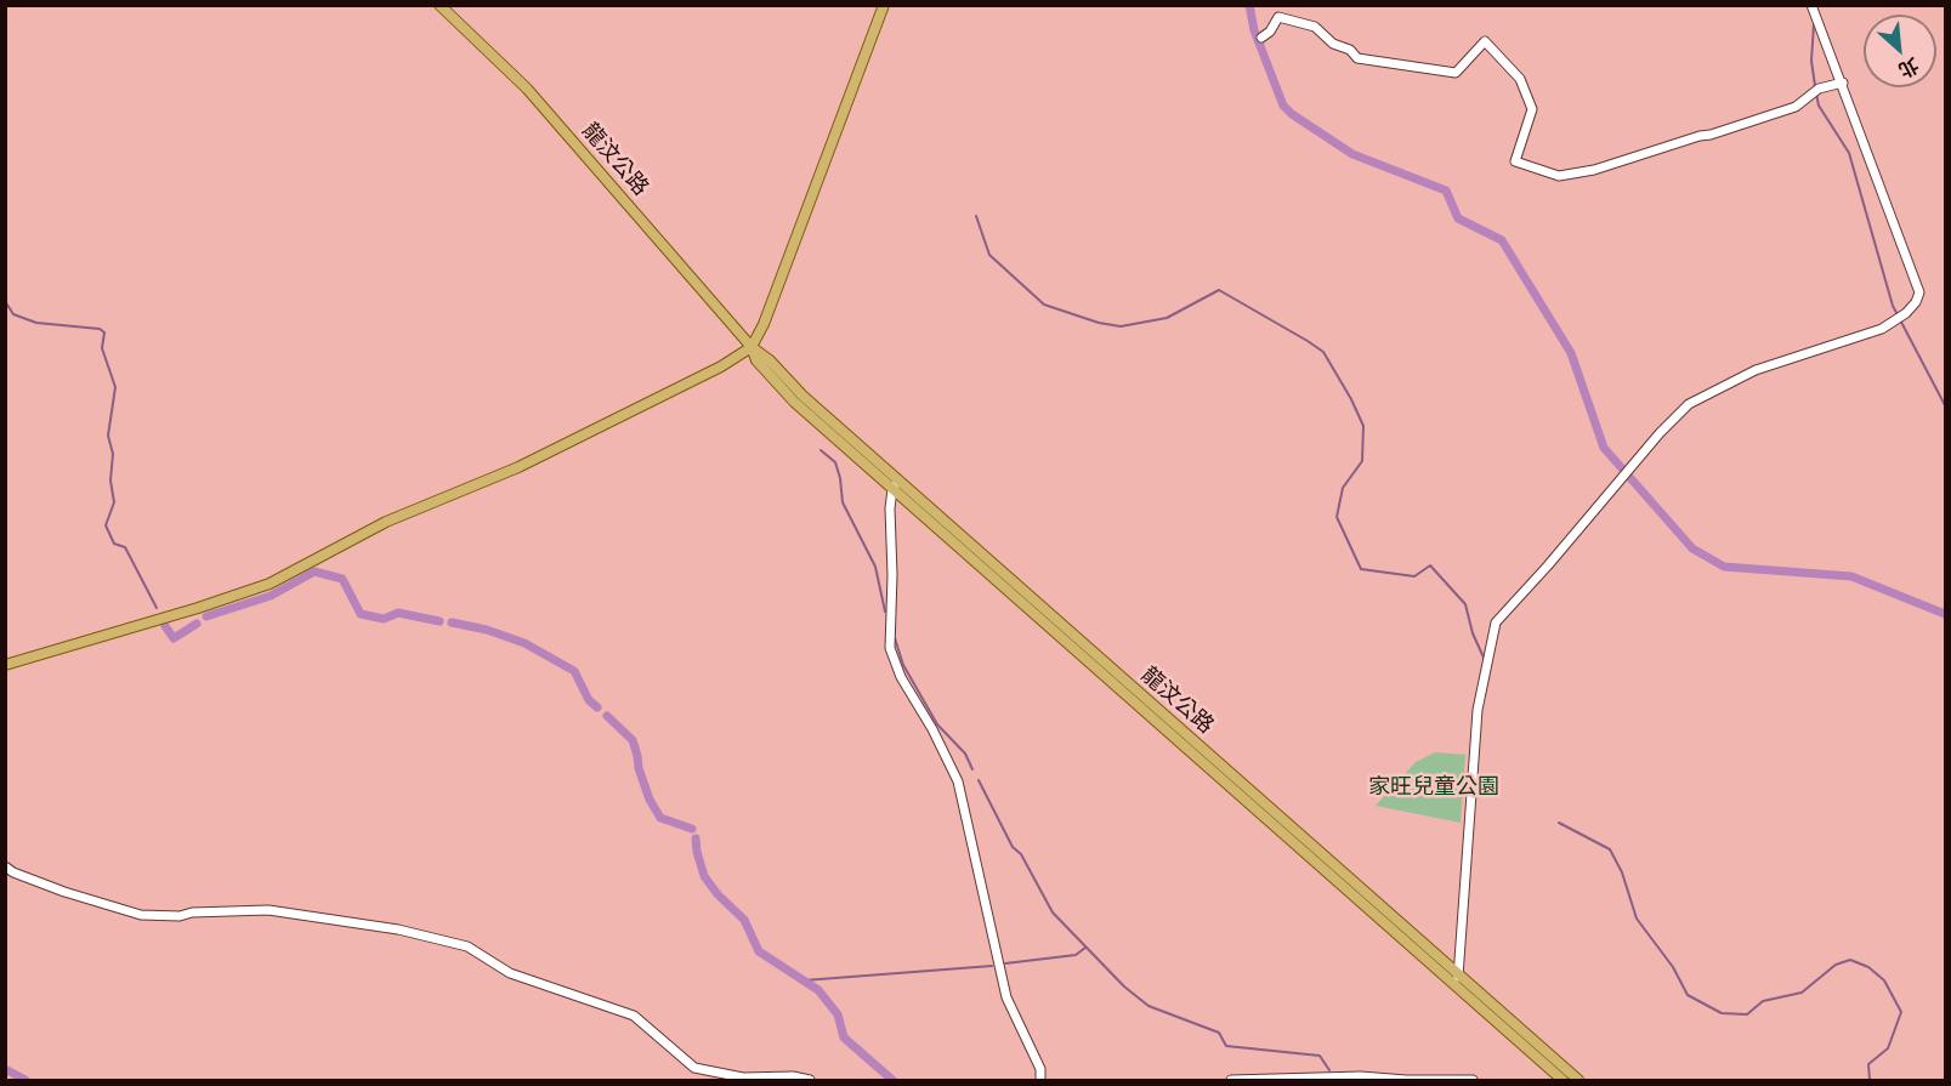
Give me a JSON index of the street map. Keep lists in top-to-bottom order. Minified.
{"streets":{"main road":["龍汶公路"]},"parks":["家旺兒童公園"],"north":"bottom right"}
